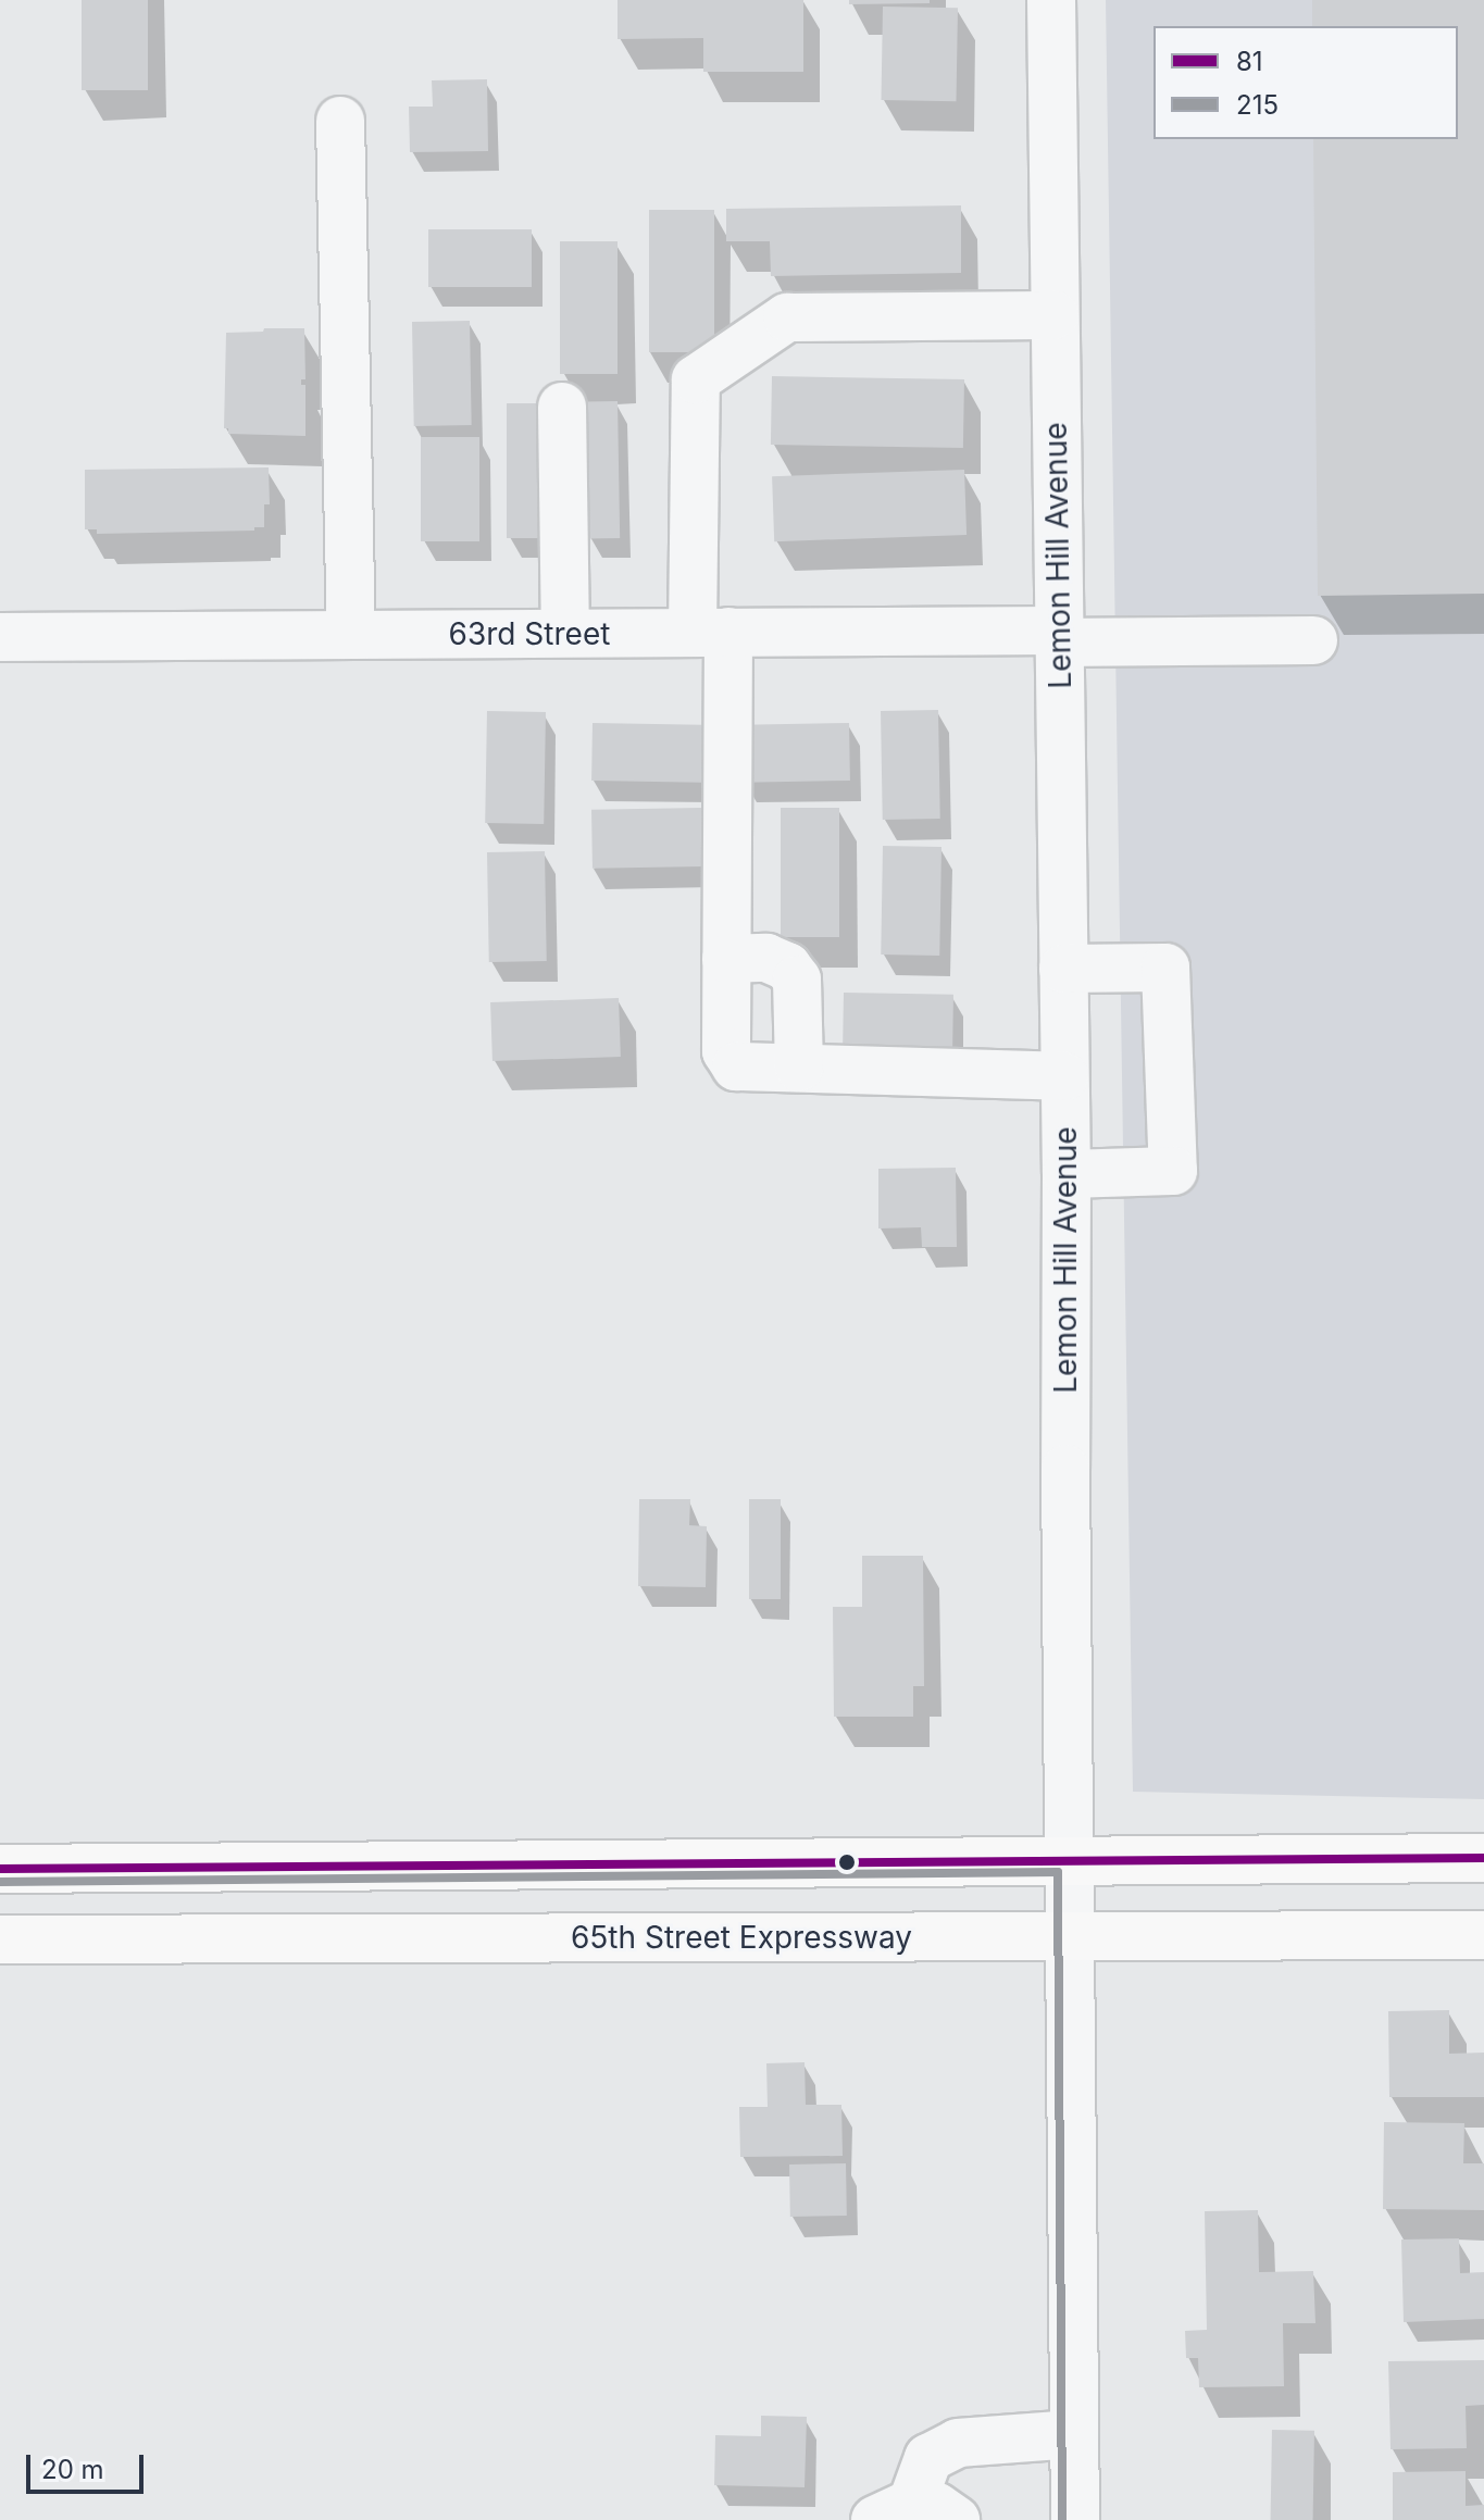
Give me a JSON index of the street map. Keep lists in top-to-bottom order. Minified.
{"streets":{"main road":["65th Street Expressway"],"street":["Lemon Hill Avenue","63rd Street"]},"crossings":[["Lemon Hill Avenue","63rd Street"],["Lemon Hill Avenue","65th Street Expressway"]],"lines":["transit line 81","transit line 215"],"legend":["81","215"],"scale_bar":"20 m"}
